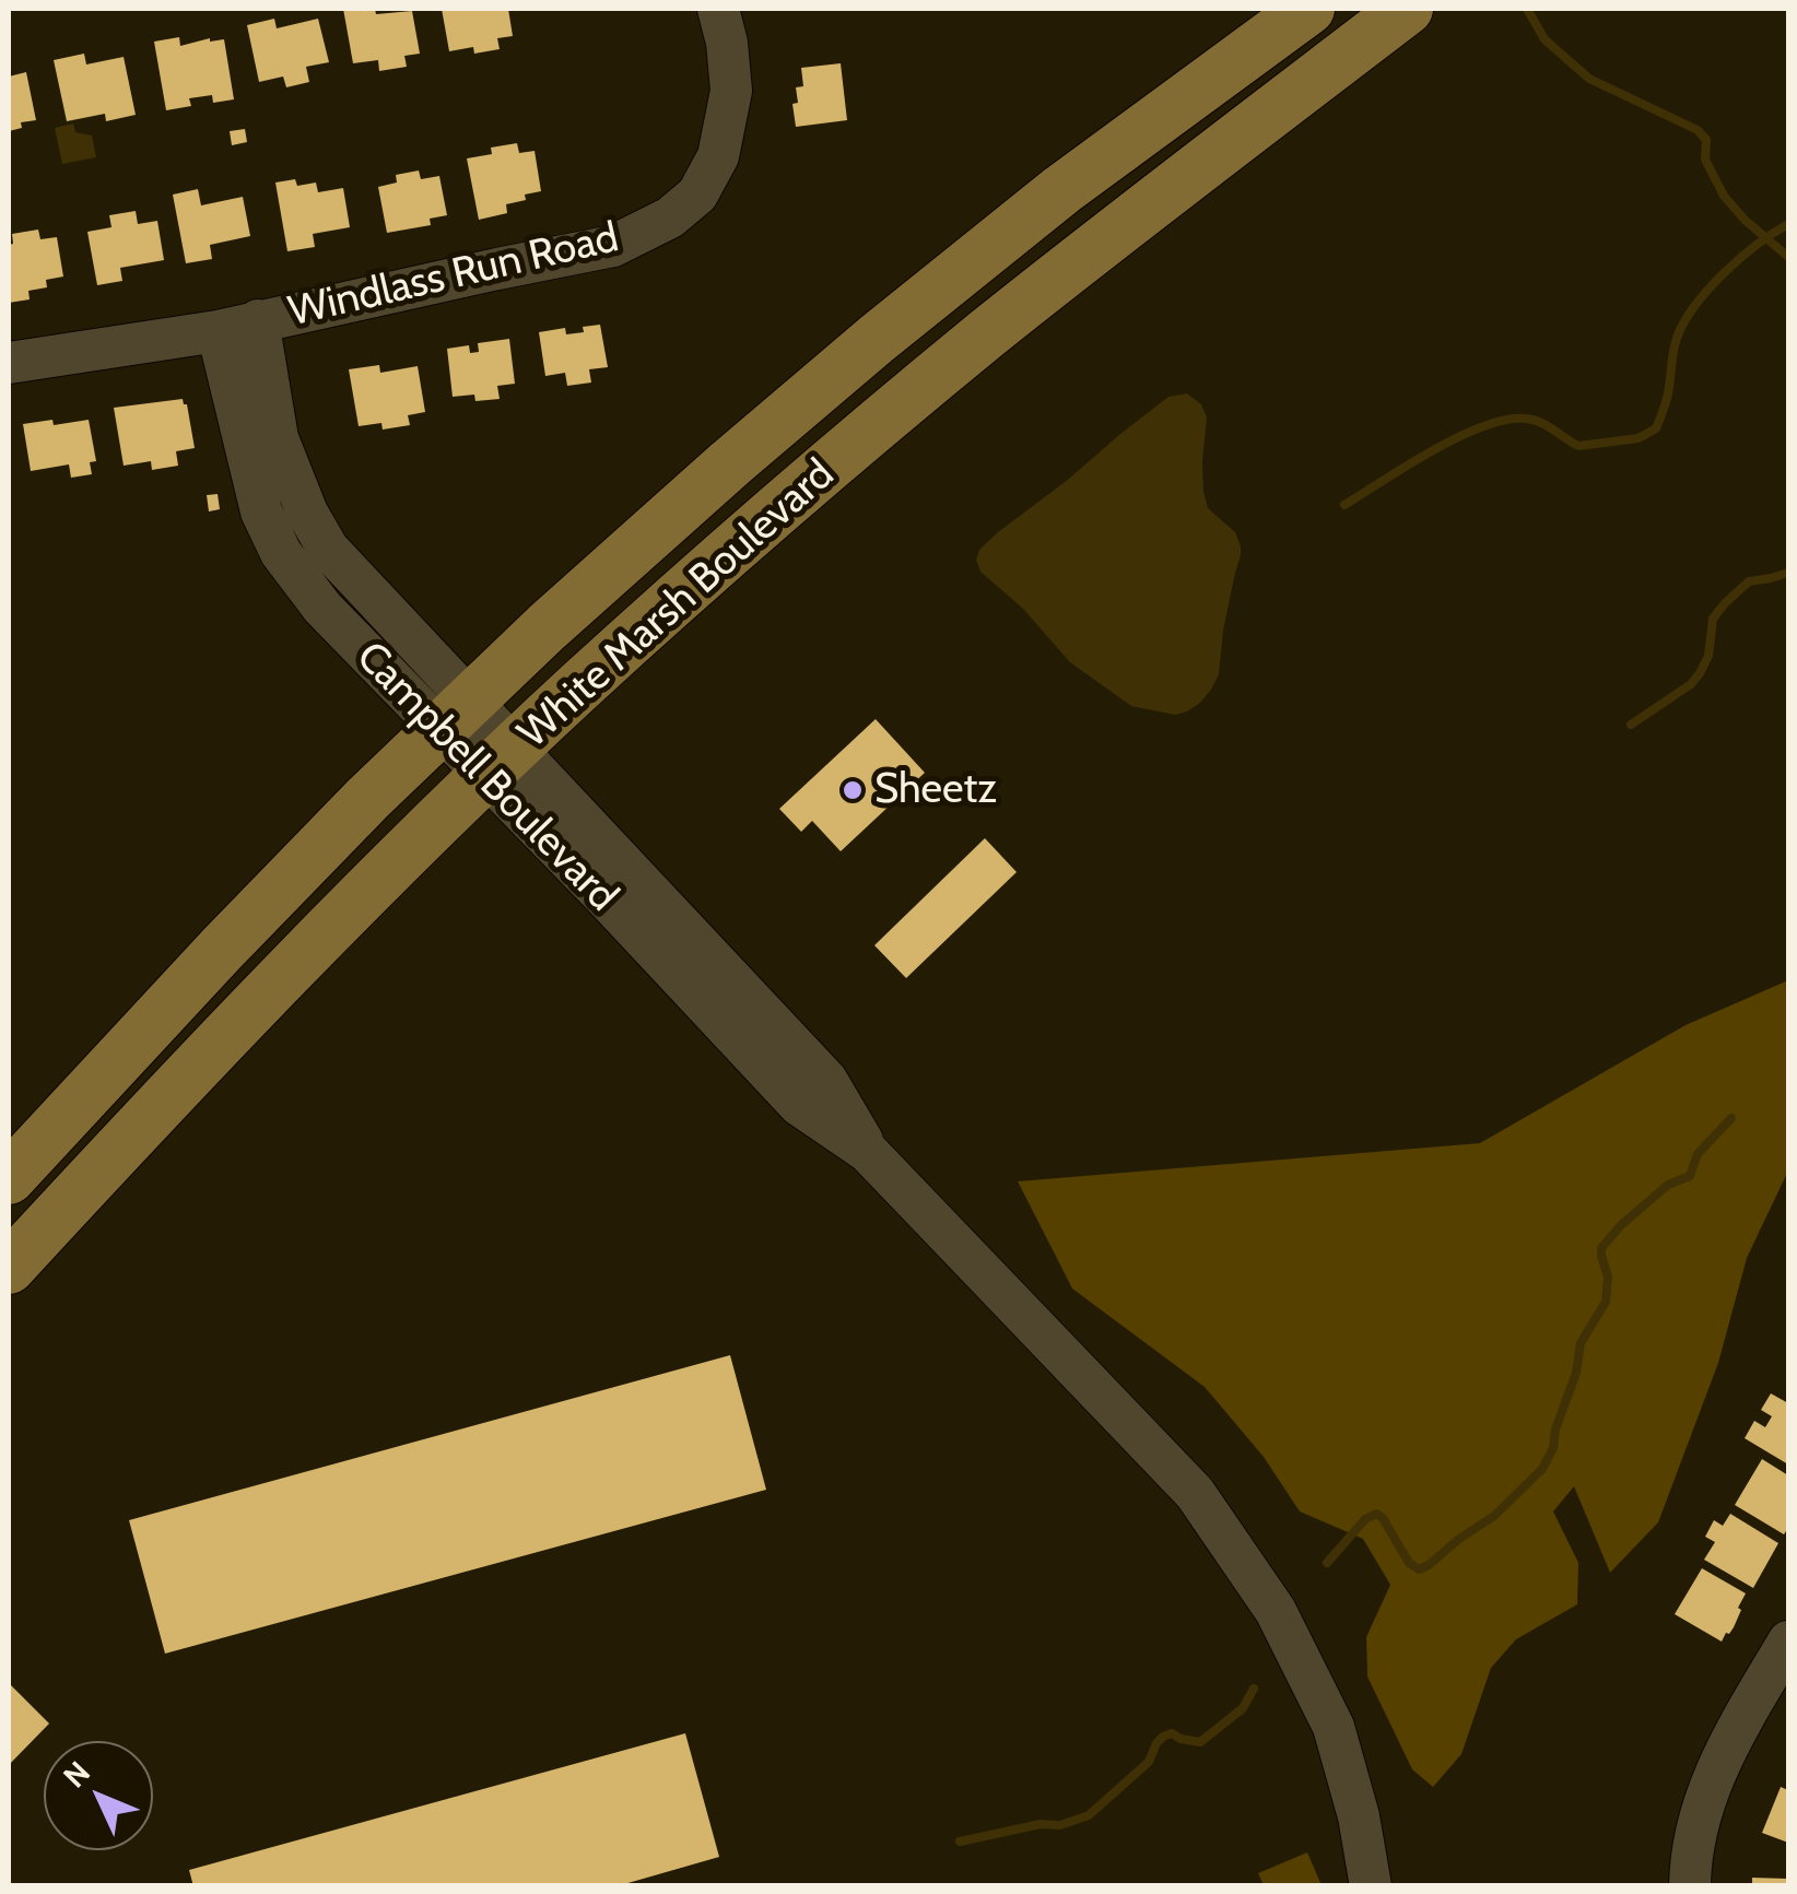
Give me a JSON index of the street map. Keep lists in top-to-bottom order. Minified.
{"streets":{"main road":["White Marsh Boulevard"],"street":["Windlass Run Road","Campbell Boulevard"]},"crossings":[["Windlass Run Road","Campbell Boulevard"],["White Marsh Boulevard","Campbell Boulevard"]],"places":["Sheetz"],"north":"top left"}
